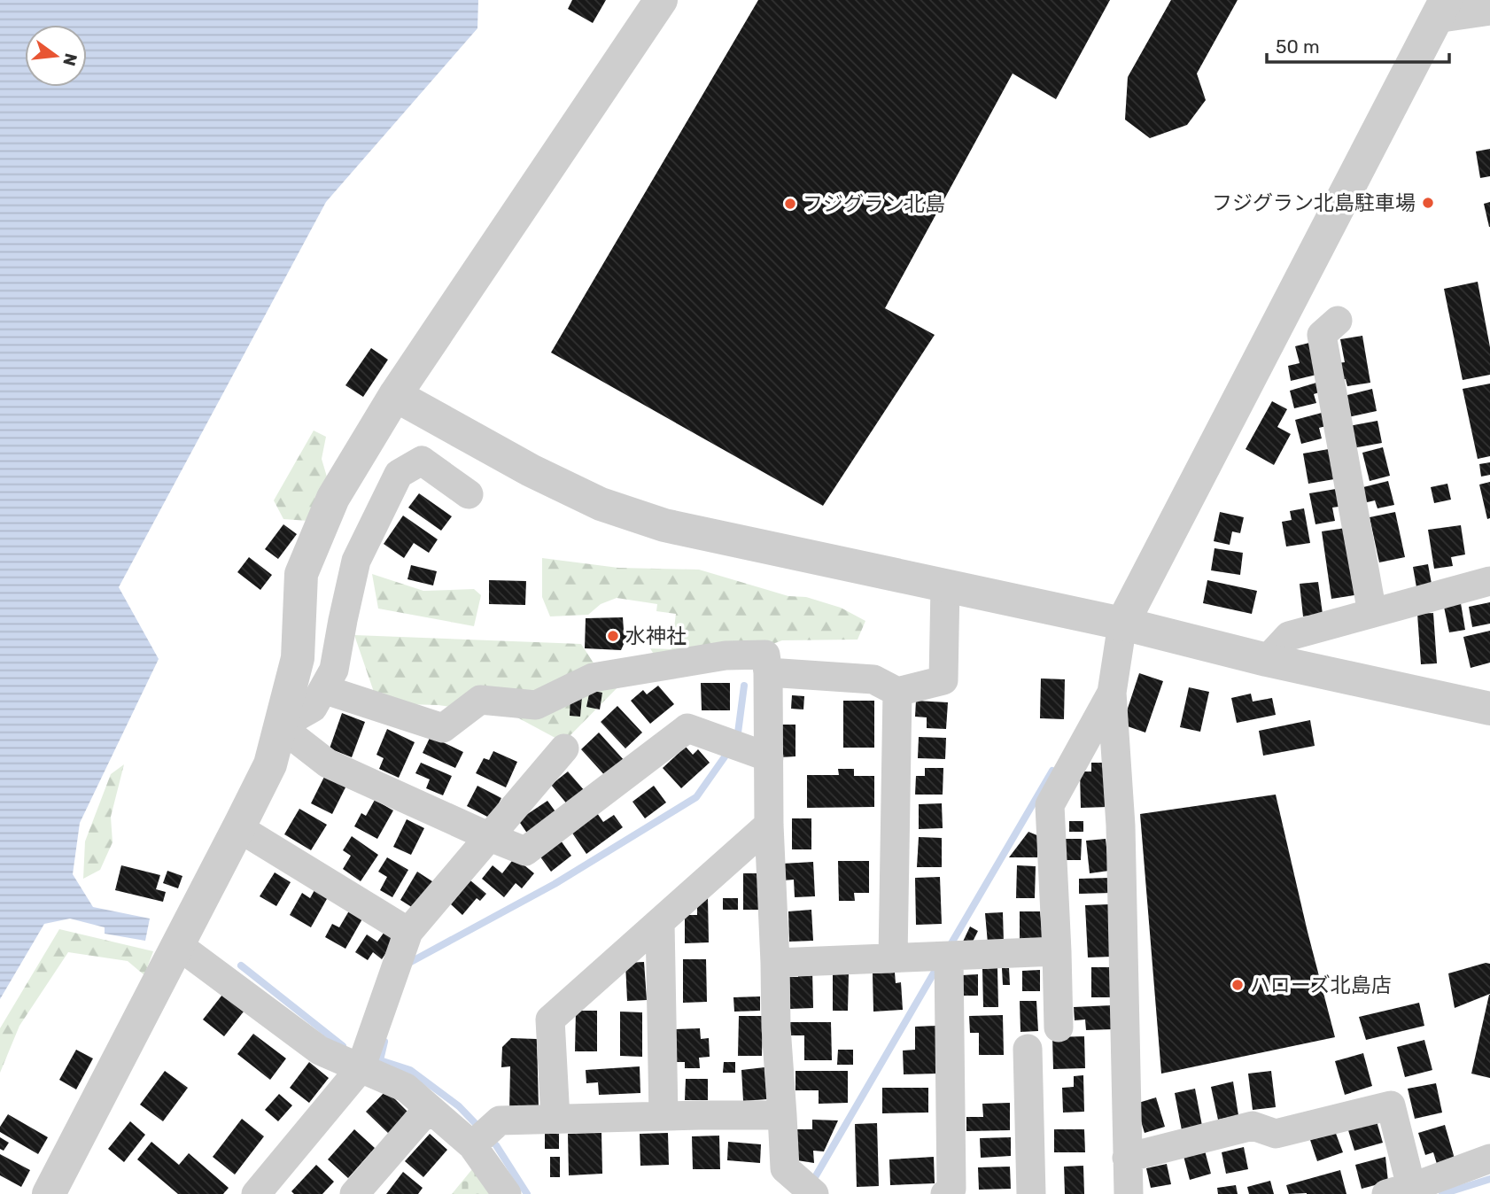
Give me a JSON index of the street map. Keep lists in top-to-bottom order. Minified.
{"places":["フジグラン北島駐車場","フジグラン北島","水神社","ハローズ北島店"],"scale_bar":"50 m","north":"right"}
